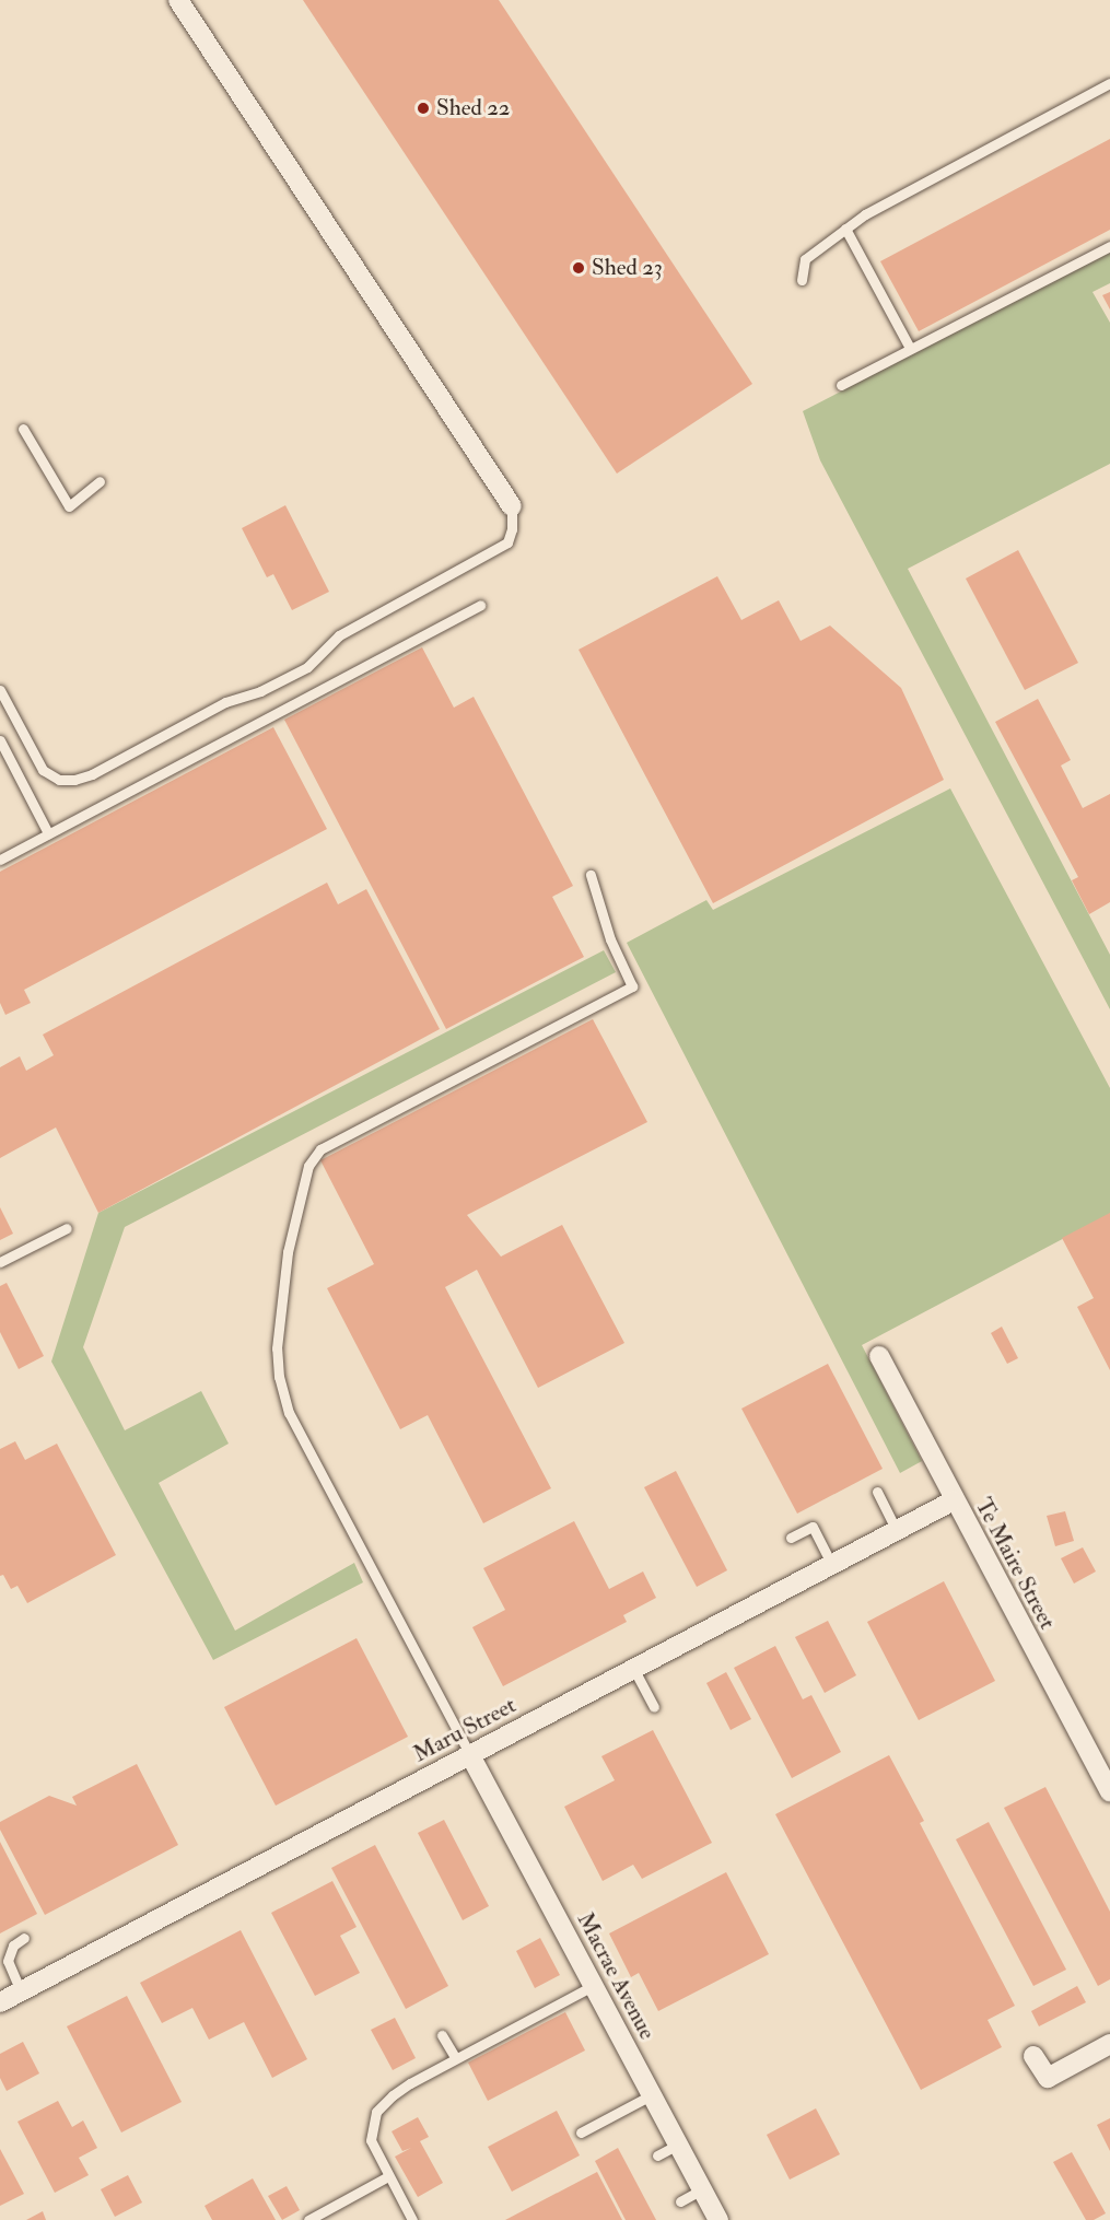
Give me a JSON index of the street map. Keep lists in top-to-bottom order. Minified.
{"streets":{"street":["Te Maire Street","Maru Street","Macrae Avenue"]},"crossings":[["Te Maire Street","Maru Street"],["Maru Street","Macrae Avenue"]],"places":["Shed 22","Shed 23"]}
